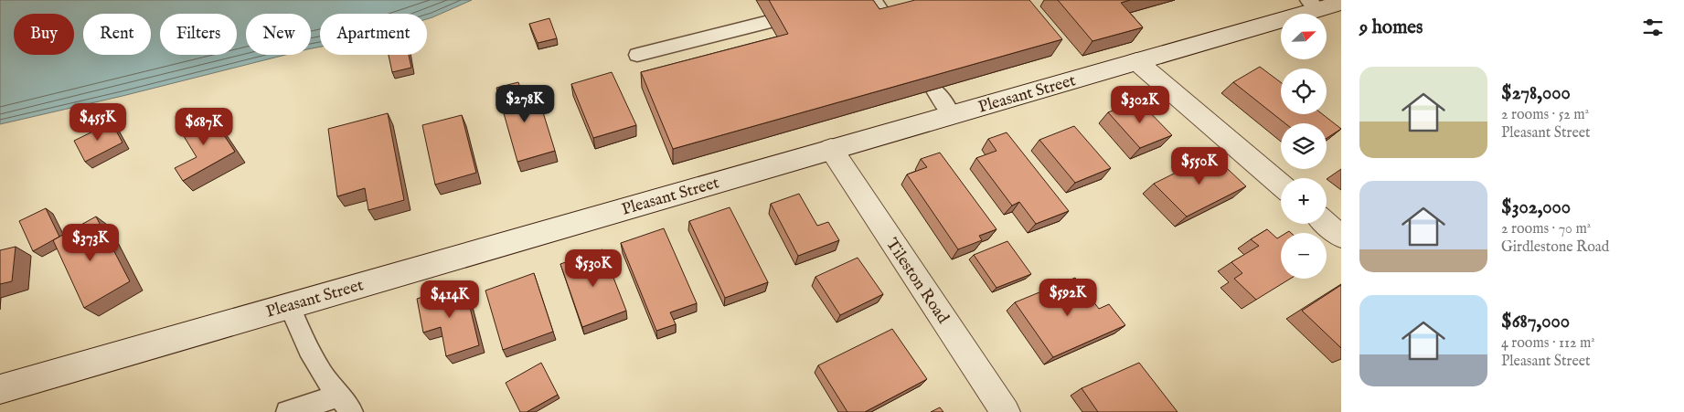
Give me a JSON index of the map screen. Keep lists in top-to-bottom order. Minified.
{"streets":{"main road":["Pleasant Street","Tileston Road"]},"crossings":[["Pleasant Street","Tileston Road"]],"north":"top right","page":{"heading":"9 homes","map_buttons":["+","−"],"chip":["Buy","Rent","Filters","New","Apartment"],"list":[{"name":"$278,000","note":"2 rooms · 52 m² · Pleasant Street"},{"name":"$302,000","note":"2 rooms · 70 m² · Girdlestone Road"},{"name":"$687,000","note":"4 rooms · 112 m² · Pleasant Street"}],"price":["$278K","$302K","$455K","$687K","$550K","$373K","$530K","$592K","$414K"]}}
